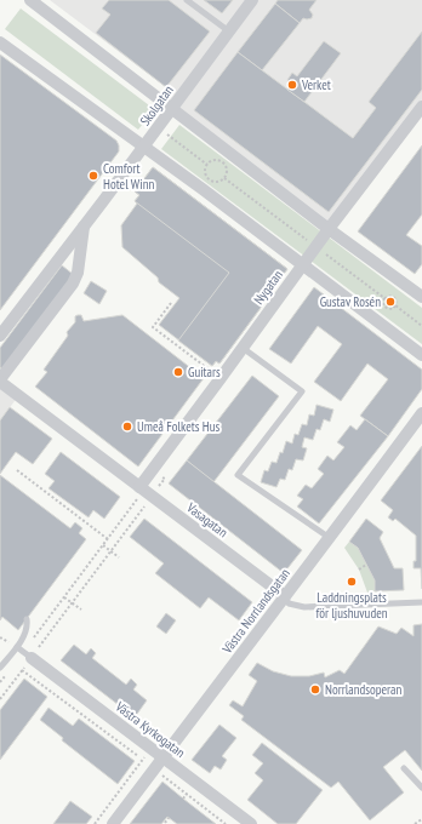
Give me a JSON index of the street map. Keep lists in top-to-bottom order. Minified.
{"streets":{"street":["Skolgatan","Nygatan","Vasagatan","Västra Norrlandsgatan","Västra Kyrkogatan"]},"crossings":[["Skolgatan","Vasagatan"],["Nygatan","Vasagatan"],["Vasagatan","Västra Norrlandsgatan"],["Västra Norrlandsgatan","Västra Kyrkogatan"]],"places":["Verket","Comfort Hotel Winn","Gustav Rosén","Guitars","Umeå Folkets Hus","Laddningsplats för ljushuvuden","Norrlandsoperan"]}
